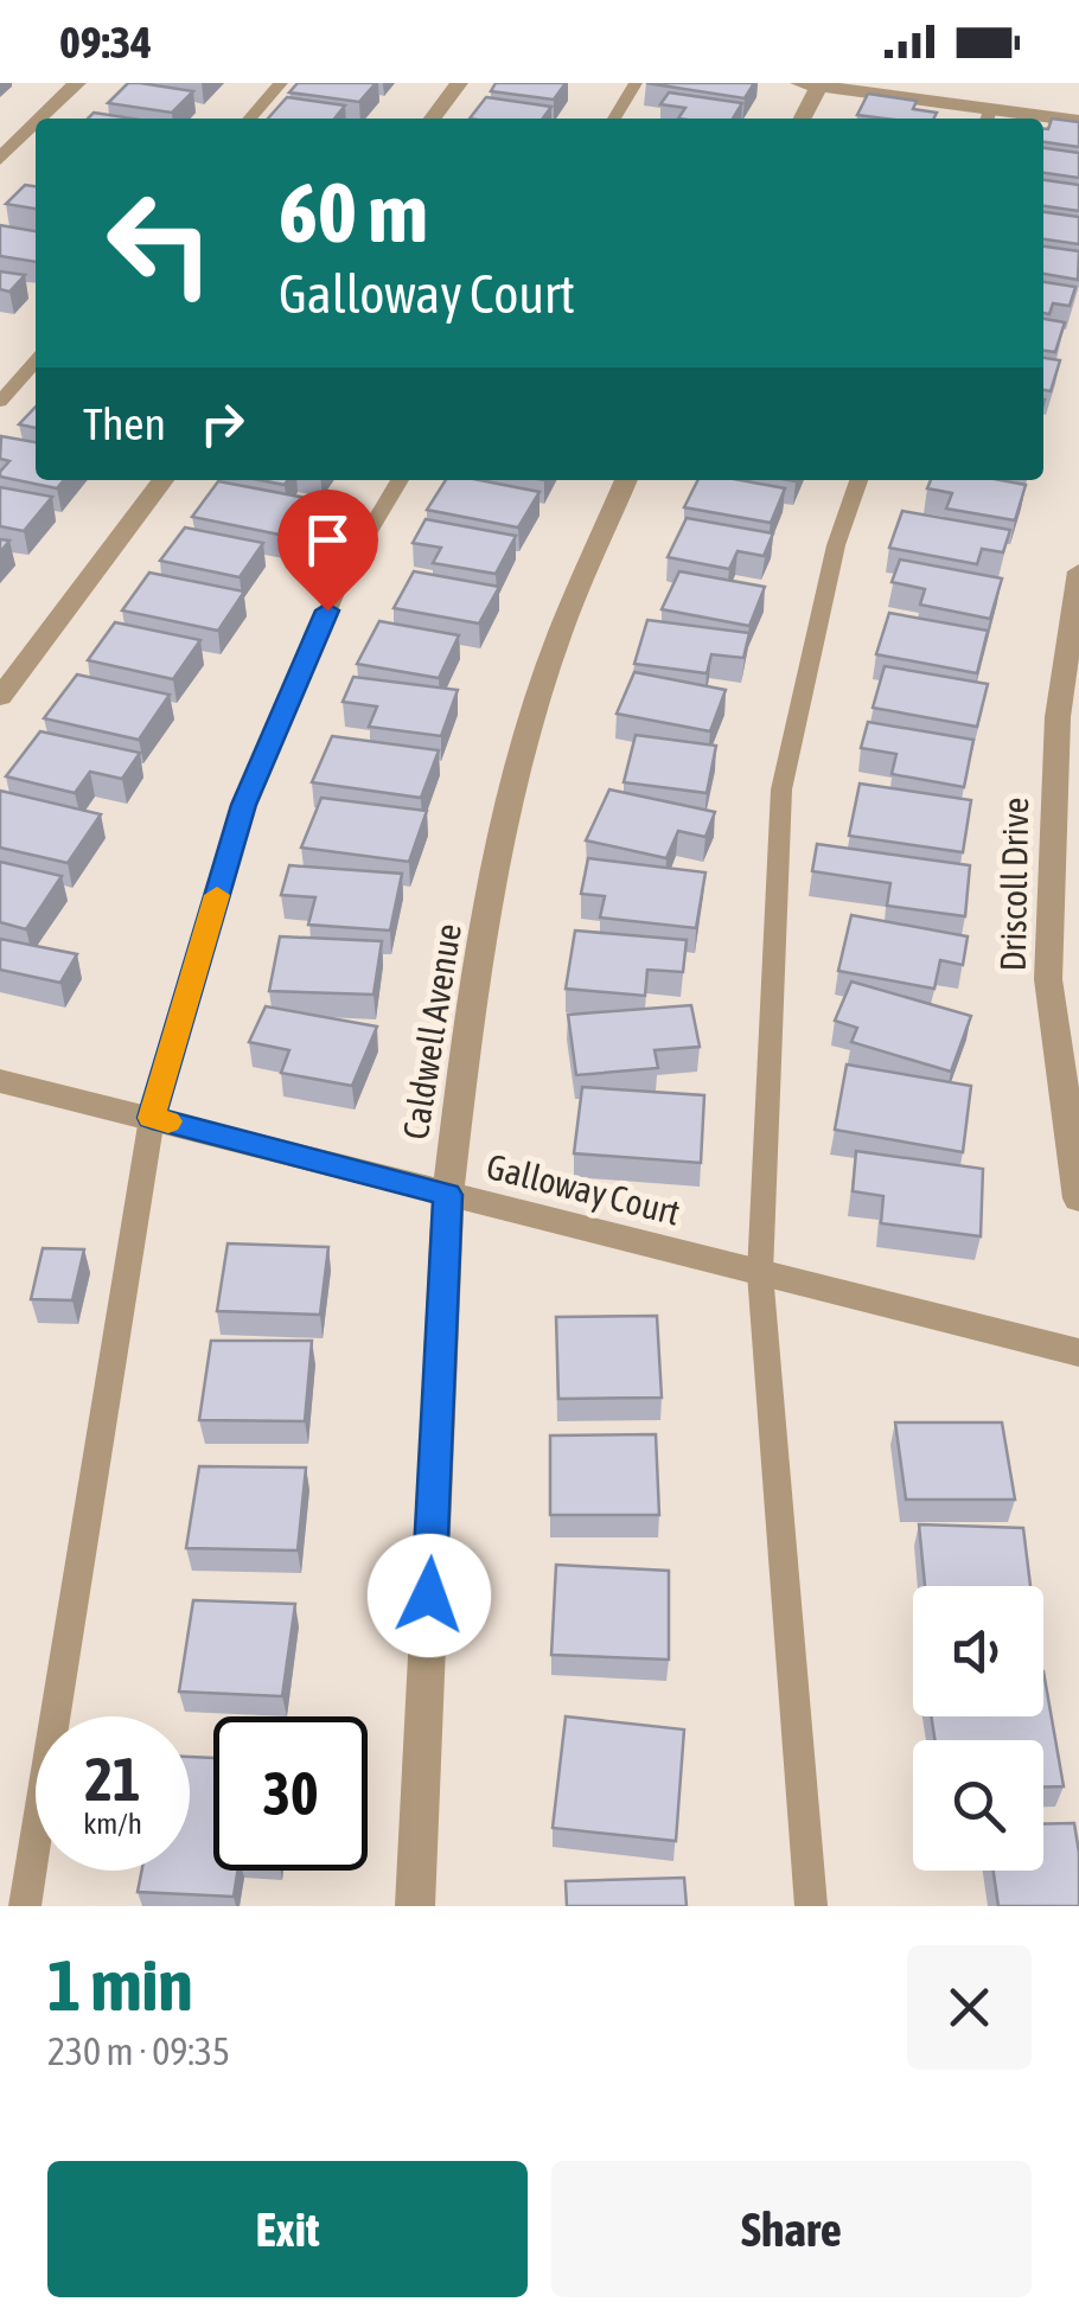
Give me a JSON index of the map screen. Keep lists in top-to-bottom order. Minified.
{"streets":{"street":["Driscoll Drive","Caldwell Avenue","Galloway Court"]},"crossings":[["Caldwell Avenue","Galloway Court"]],"page":{"status":"09:34","turn":["60 m","Galloway Court"],"then":"Then","speed":"21 km/h","limit":"30","heading":["1 min","230 m · 09:35"],"buttons":["Exit","Share"]}}
